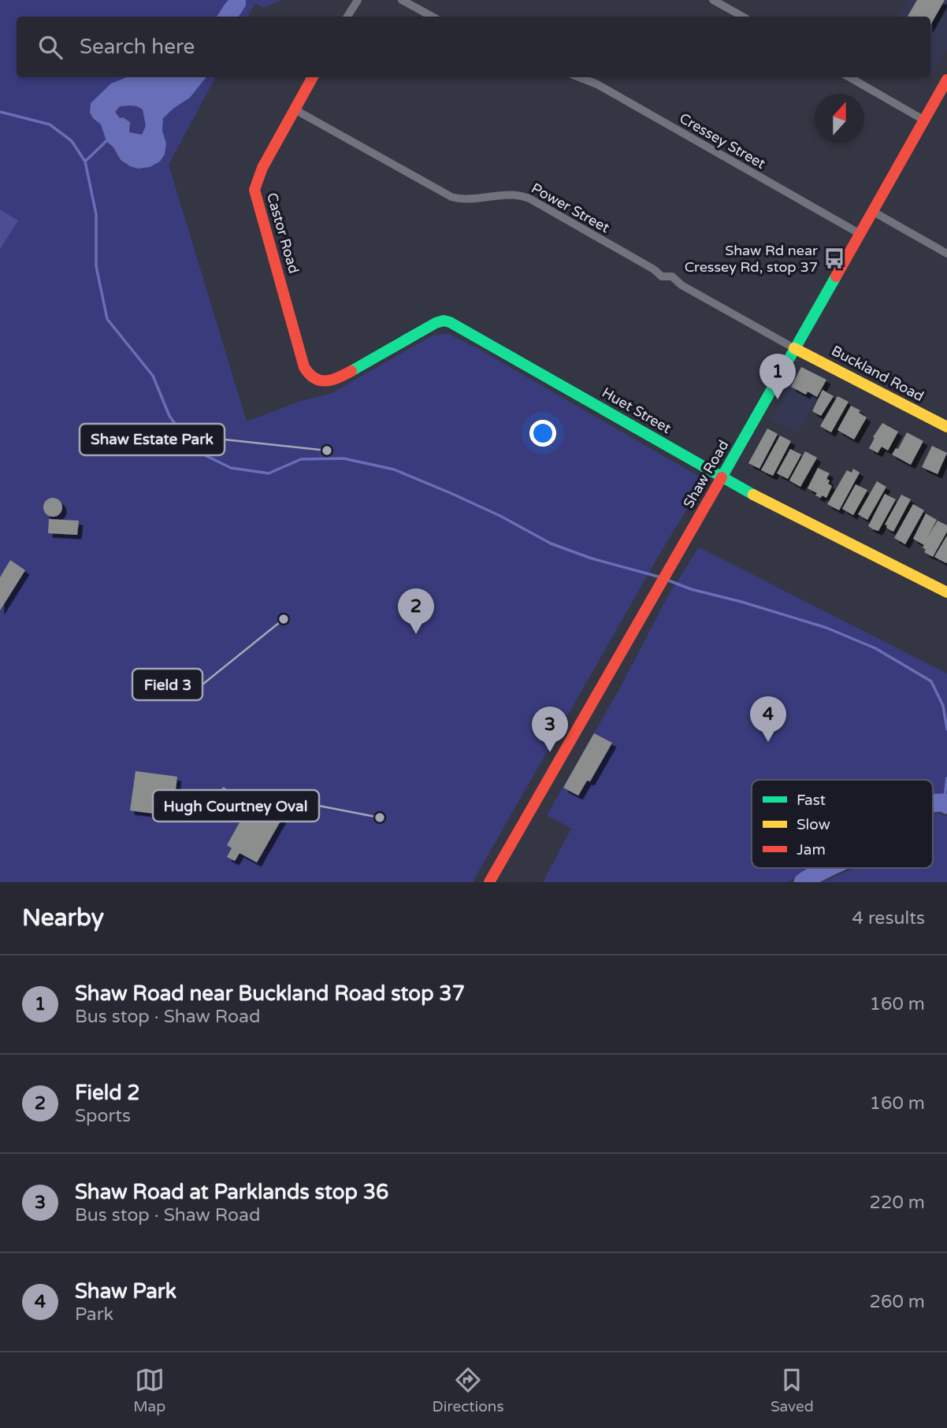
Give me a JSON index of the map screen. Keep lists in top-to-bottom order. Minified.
{"streets":{"street":["Cressey Street","Power Street","Castor Road","Buckland Road","Huet Street","Shaw Road"]},"crossings":[["Cressey Street","Shaw Road"],["Power Street","Castor Road"],["Power Street","Buckland Road"],["Power Street","Shaw Road"],["Castor Road","Huet Street"],["Buckland Road","Shaw Road"],["Huet Street","Shaw Road"]],"places":{"bus stop":["Shaw Rd near Cressey Rd, stop 37"],"other":["Shaw Estate Park","Field 3","Hugh Courtney Oval"]},"legend":["Fast","Slow","Jam"],"north":"top","page":{"search":"Search here","pins":["1","2","4","3"],"heading":["Nearby","4 results"],"list":[{"mark":"1","name":"Shaw Road near Buckland Road stop 37","note":"Bus stop · Shaw Road","value":"160 m"},{"mark":"2","name":"Field 2","note":"Sports","value":"160 m"},{"mark":"3","name":"Shaw Road at Parklands stop 36","note":"Bus stop · Shaw Road","value":"220 m"},{"mark":"4","name":"Shaw Park","note":"Park","value":"260 m"}],"nav":["Map","Directions","Saved"]}}
